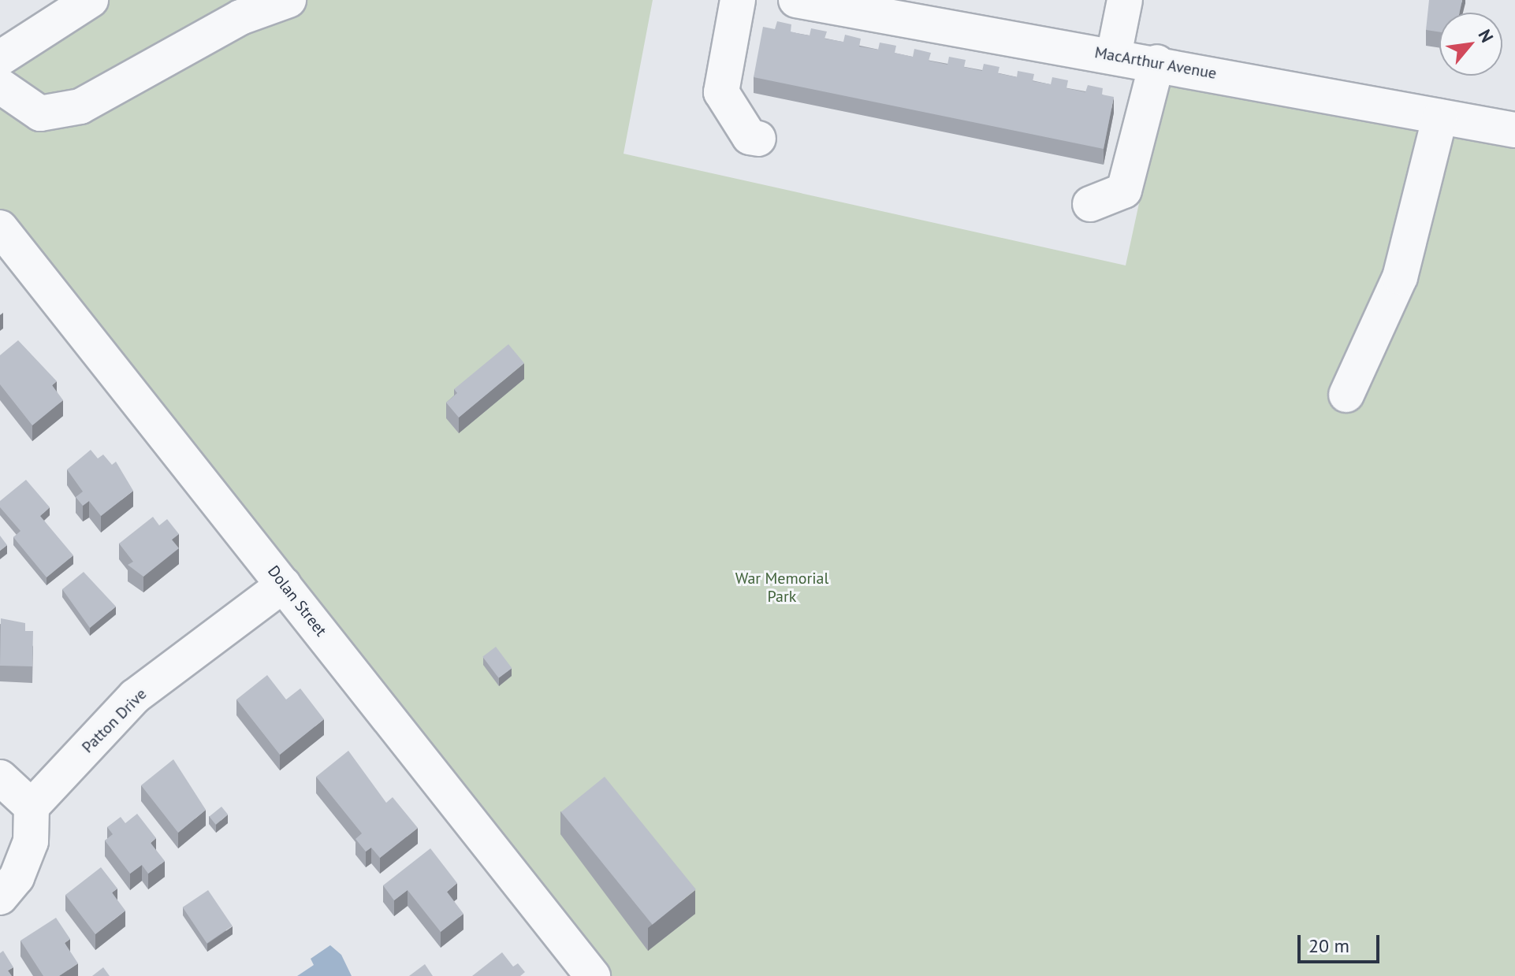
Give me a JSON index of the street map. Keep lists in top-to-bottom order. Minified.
{"streets":{"street":["MacArthur Avenue","Dolan Street","Patton Drive"]},"crossings":[["Dolan Street","Patton Drive"]],"parks":["War Memorial Park"],"scale_bar":"20 m","north":"top right"}
